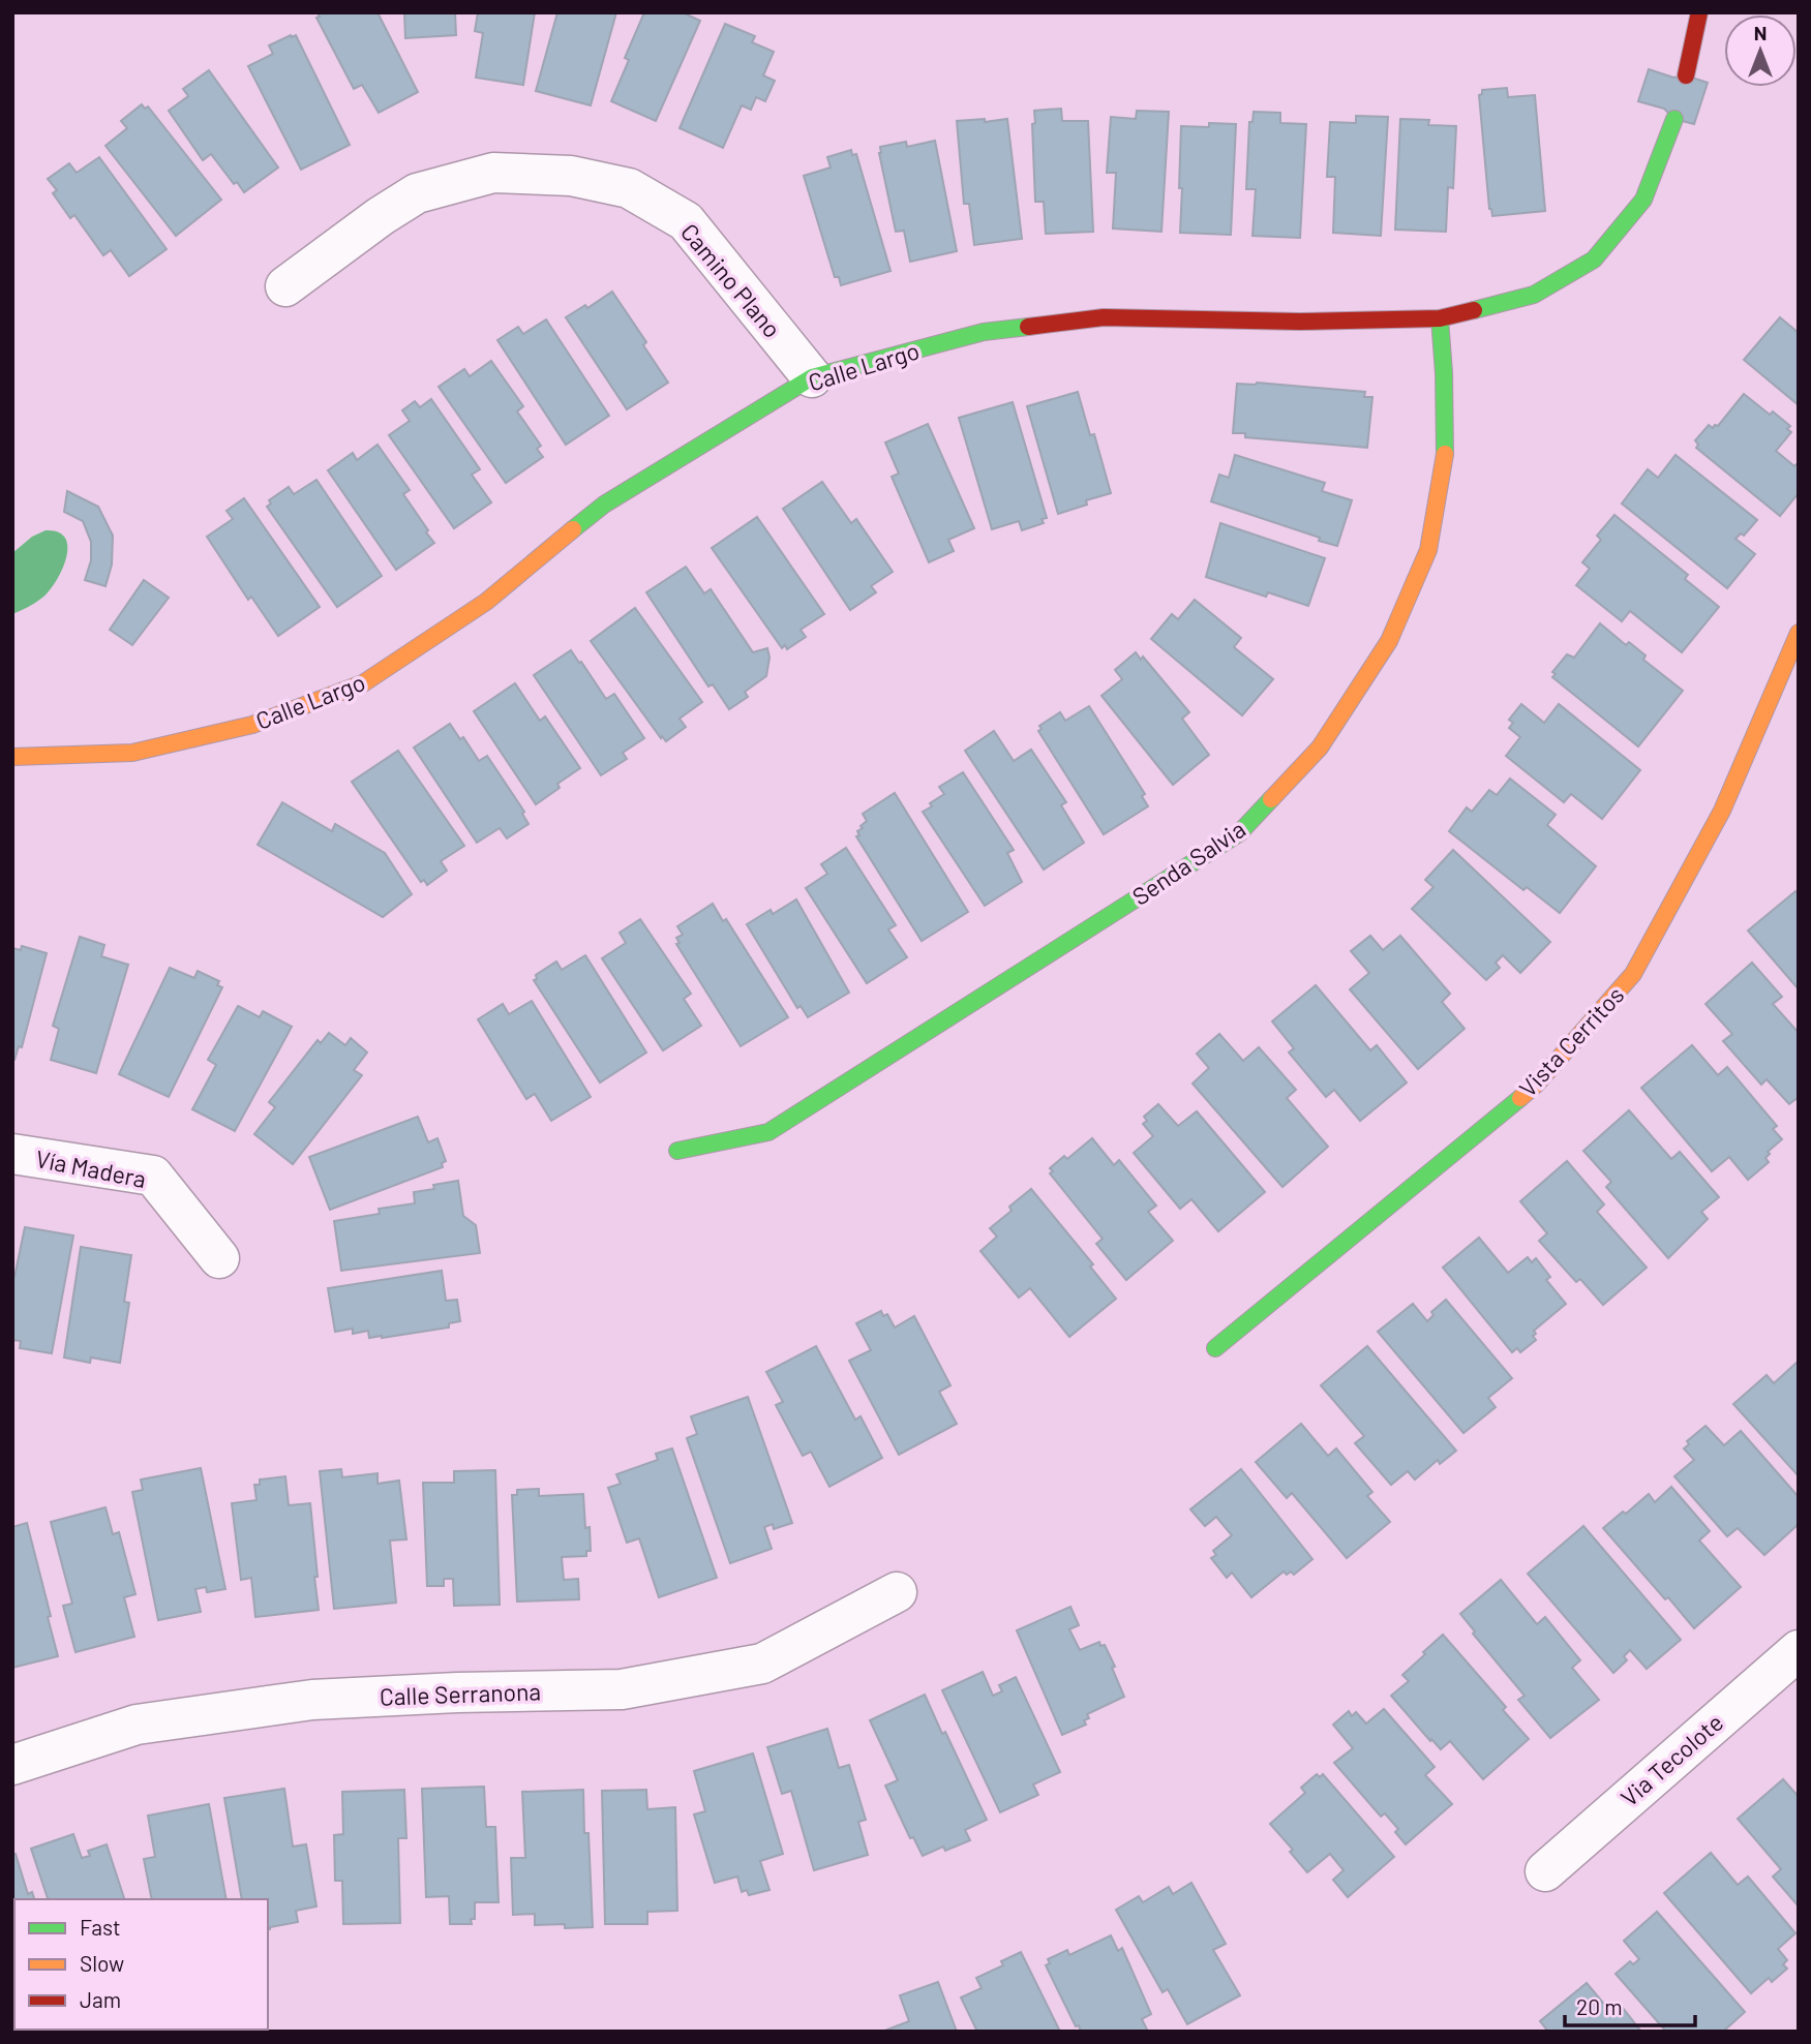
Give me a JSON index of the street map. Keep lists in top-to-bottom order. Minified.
{"streets":{"street":["Camino Plano","Calle Largo","Senda Salvia","Vista Cerritos","Vía Madera","Calle Serranona","Via Tecolote"]},"crossings":[["Camino Plano","Calle Largo"],["Calle Largo","Senda Salvia"]],"legend":["Fast","Slow","Jam"],"scale_bar":"20 m","north":"top"}
